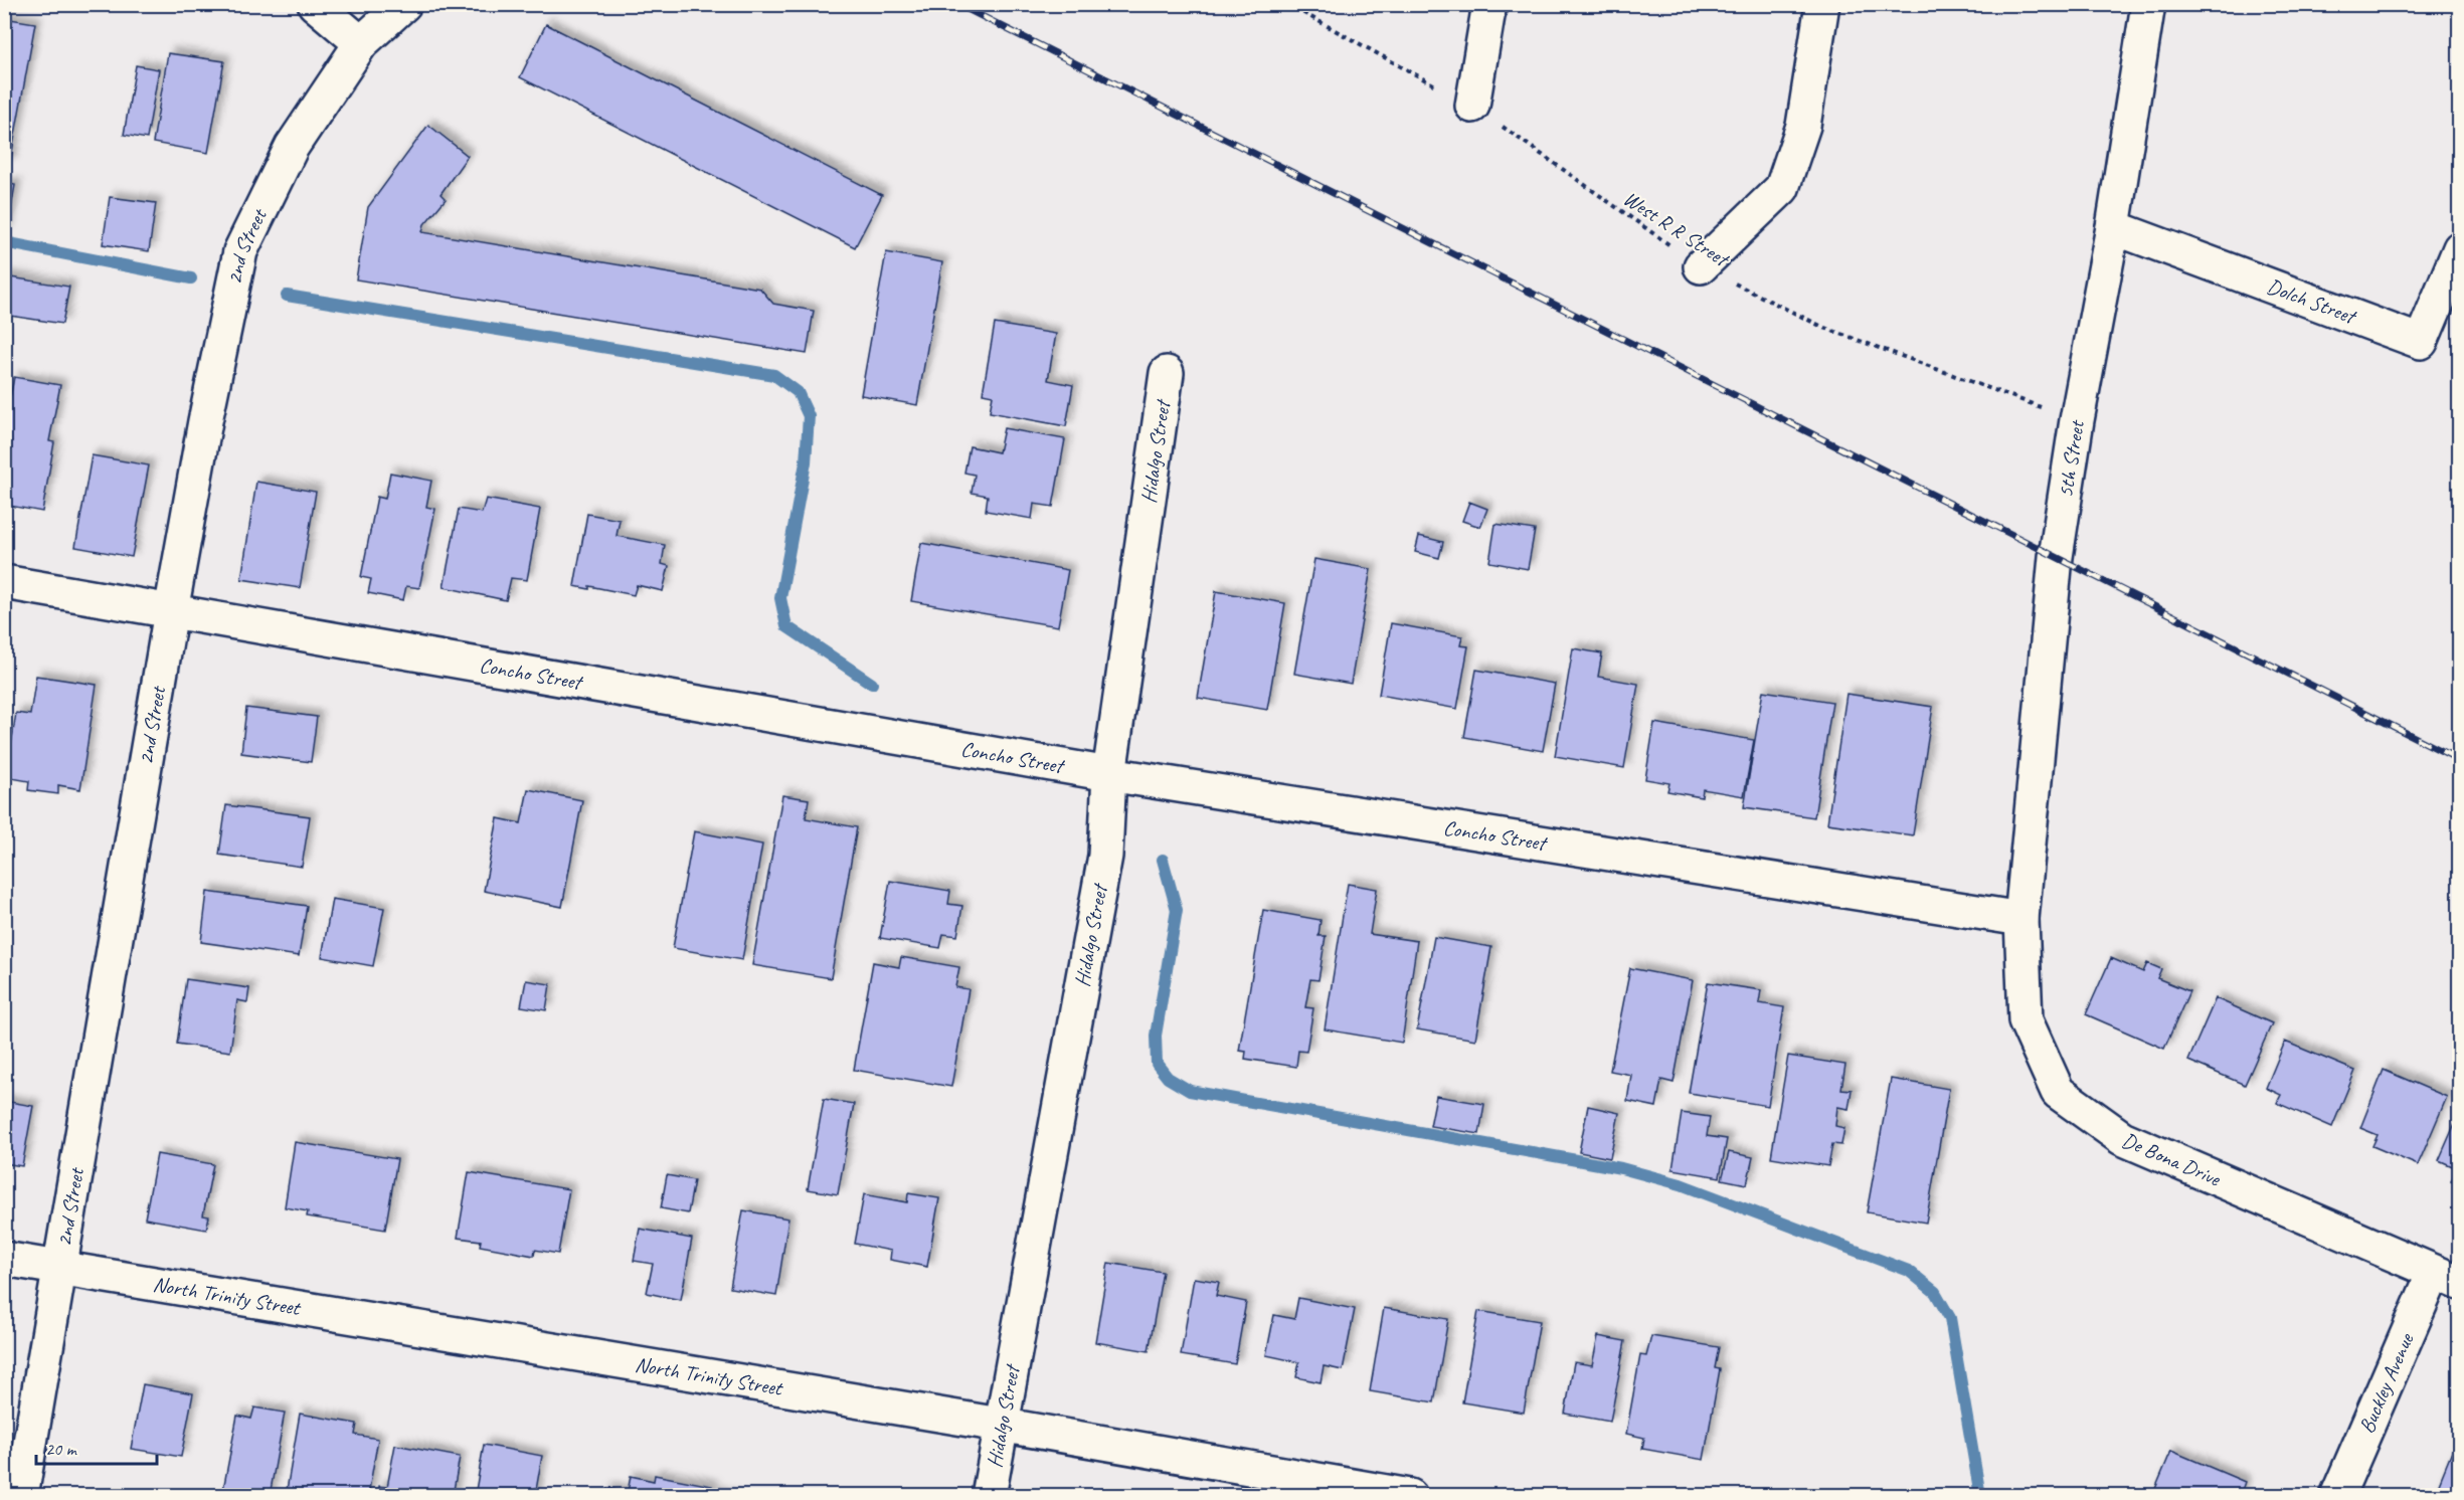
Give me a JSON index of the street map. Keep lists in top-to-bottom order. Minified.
{"streets":{"street":["2nd Street","Dolch Street","Hidalgo Street","5th Street","Concho Street","De Bona Drive","North Trinity Street","Buckley Avenue"],"path":["West R R Street"]},"crossings":[["West R R Street","5th Street"],["2nd Street","Concho Street"],["2nd Street","North Trinity Street"],["Dolch Street","5th Street"],["Hidalgo Street","Concho Street"],["Hidalgo Street","North Trinity Street"],["5th Street","Concho Street"],["5th Street","De Bona Drive"],["Concho Street","De Bona Drive"],["De Bona Drive","Buckley Avenue"]],"scale_bar":"20 m"}
